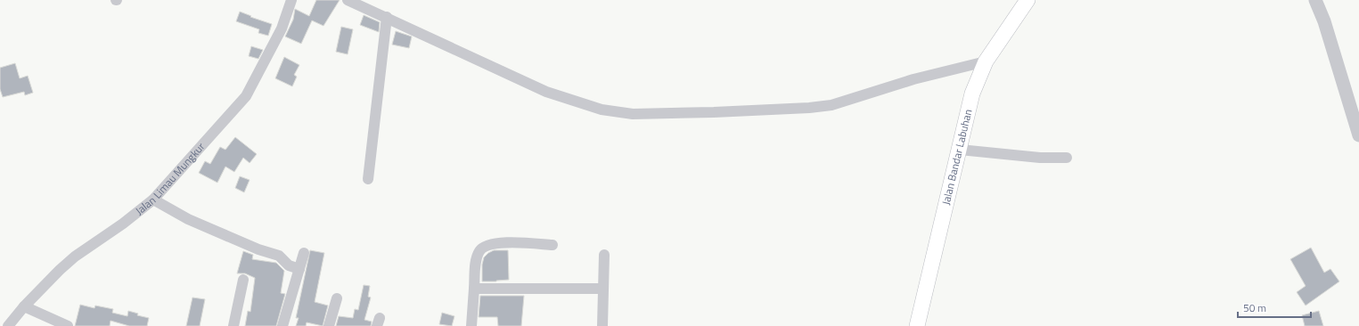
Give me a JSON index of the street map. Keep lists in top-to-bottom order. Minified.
{"streets":{"main road":["Jalan Bandar Labuhan"],"street":["Jalan Limau Mungkur"]},"scale_bar":"50 m"}
